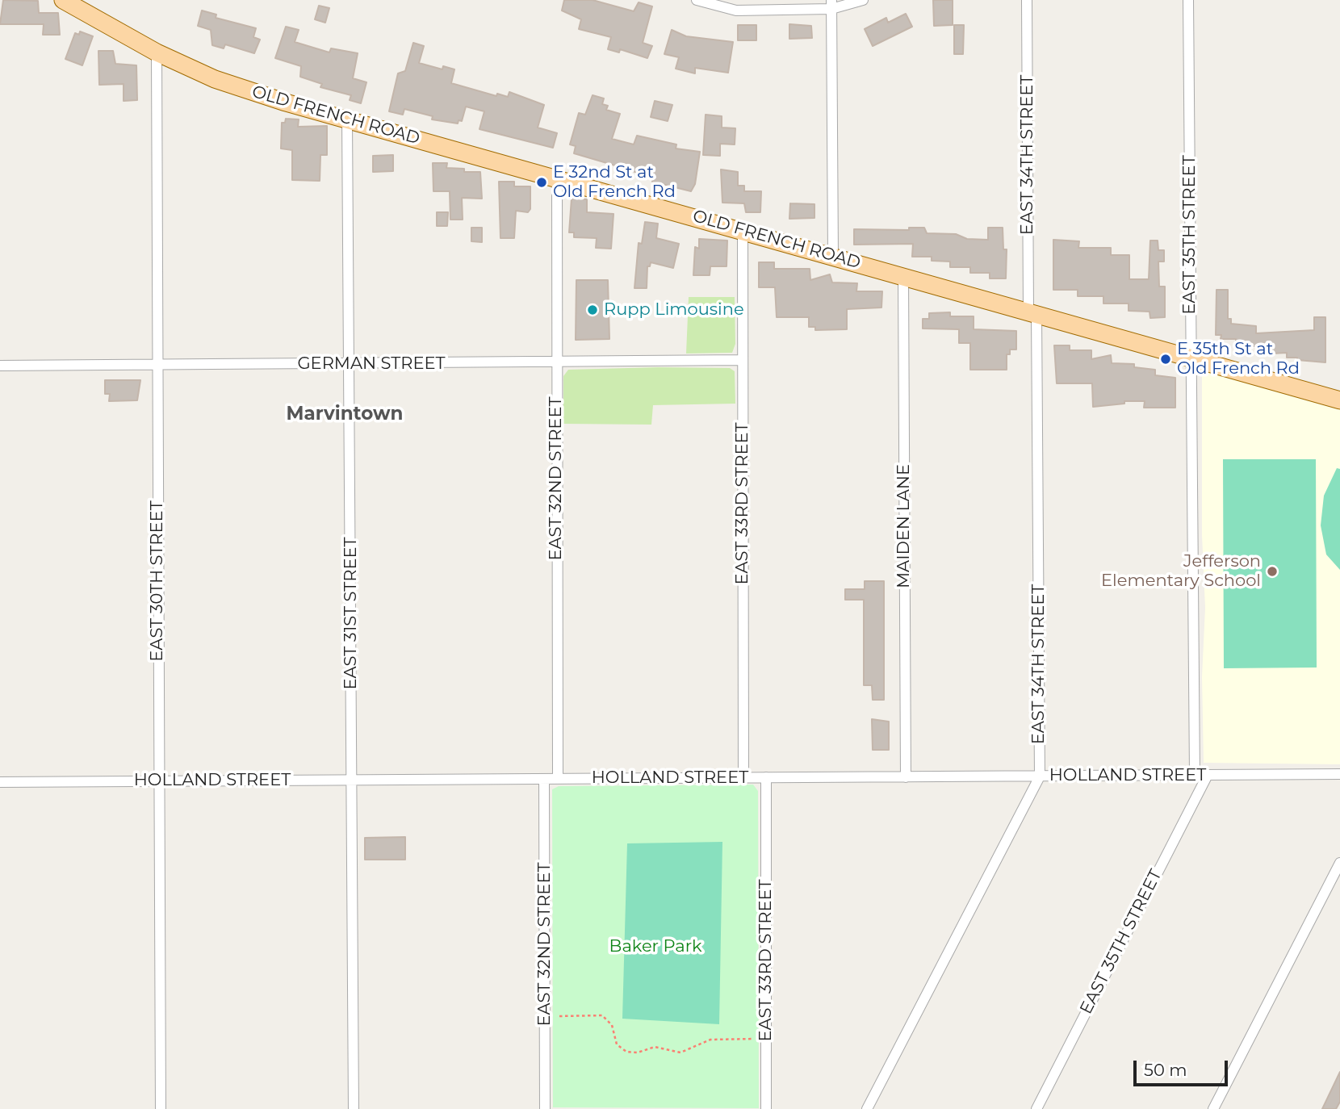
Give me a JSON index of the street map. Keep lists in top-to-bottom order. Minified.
{"streets":{"main road":["OLD FRENCH ROAD"],"street":["EAST 34TH STREET","EAST 35TH STREET","GERMAN STREET","EAST 32ND STREET","EAST 33RD STREET","MAIDEN LANE","EAST 30TH STREET","EAST 31ST STREET","HOLLAND STREET"]},"crossings":[["OLD FRENCH ROAD","EAST 34TH STREET"],["OLD FRENCH ROAD","EAST 35TH STREET"],["OLD FRENCH ROAD","EAST 32ND STREET"],["OLD FRENCH ROAD","EAST 33RD STREET"],["OLD FRENCH ROAD","MAIDEN LANE"],["OLD FRENCH ROAD","EAST 30TH STREET"],["OLD FRENCH ROAD","EAST 31ST STREET"],["EAST 34TH STREET","HOLLAND STREET"],["EAST 35TH STREET","HOLLAND STREET"],["GERMAN STREET","EAST 32ND STREET"],["GERMAN STREET","EAST 33RD STREET"],["GERMAN STREET","EAST 30TH STREET"],["GERMAN STREET","EAST 31ST STREET"],["EAST 32ND STREET","HOLLAND STREET"],["EAST 33RD STREET","HOLLAND STREET"],["MAIDEN LANE","HOLLAND STREET"],["EAST 30TH STREET","HOLLAND STREET"],["EAST 31ST STREET","HOLLAND STREET"]],"districts":["Marvintown"],"parks":["Baker Park"],"places":["E 32nd St at Old French Rd","Rupp Limousine","E 35th St at Old French Rd","Jefferson Elementary School"],"scale_bar":"50 m"}
